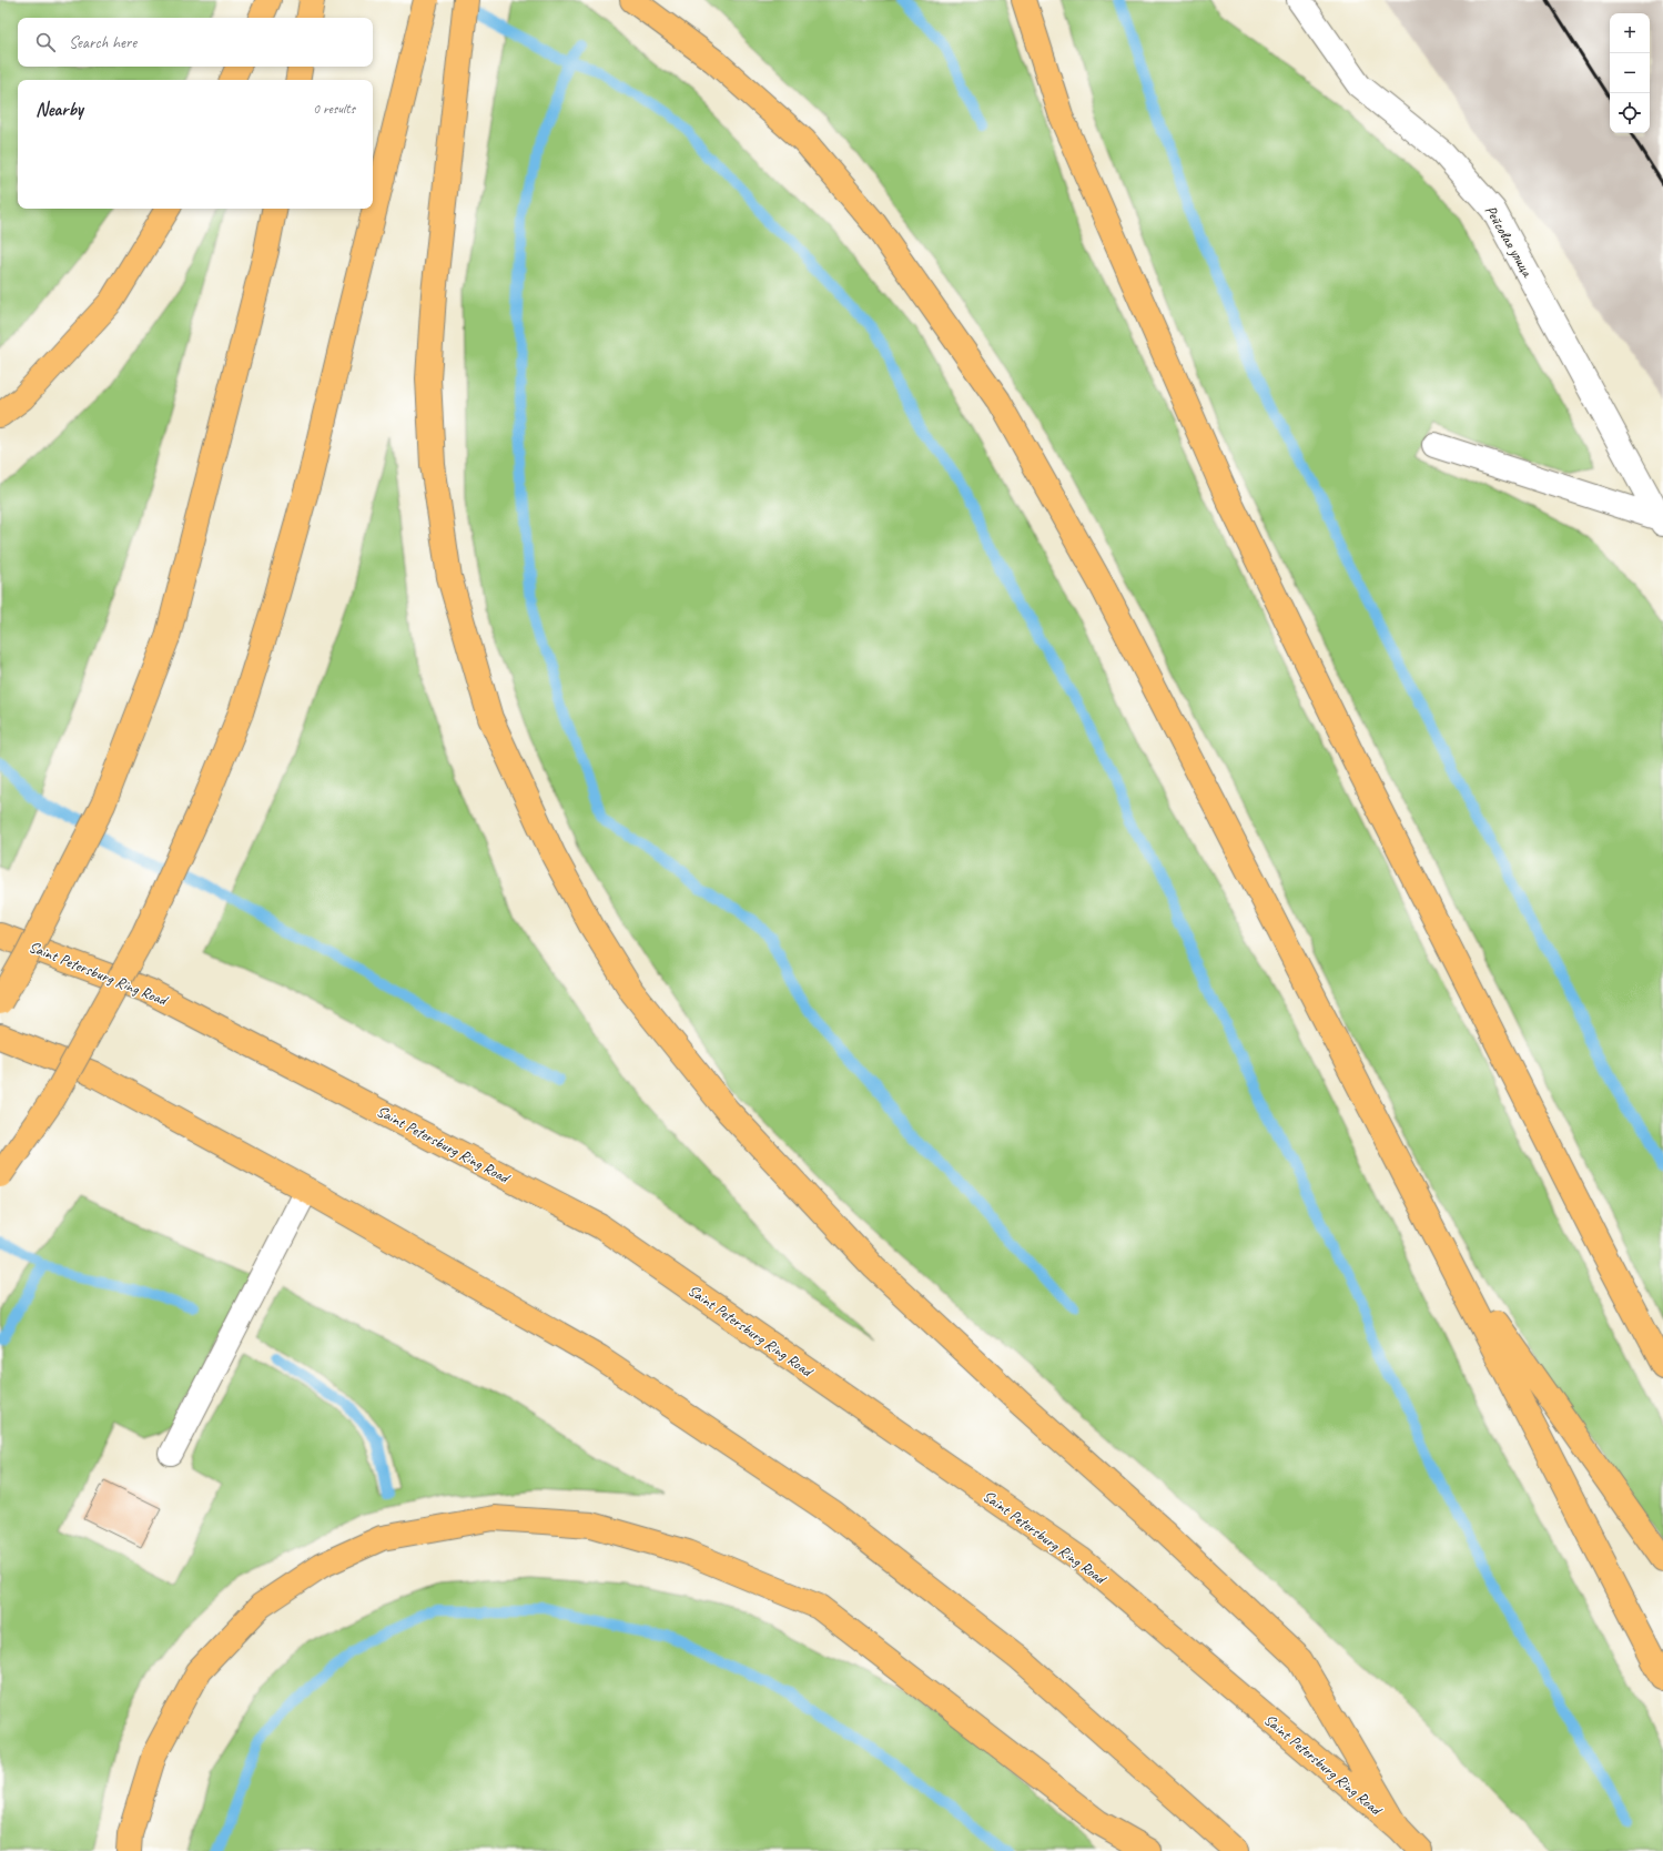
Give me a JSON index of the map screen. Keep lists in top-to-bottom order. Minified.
{"streets":{"main road":["Saint Petersburg Ring Road"],"street":["Рейсовая улица"]},"page":{"map_buttons":["+","−"],"search":"Search here","heading":["Nearby","0 results"]}}
